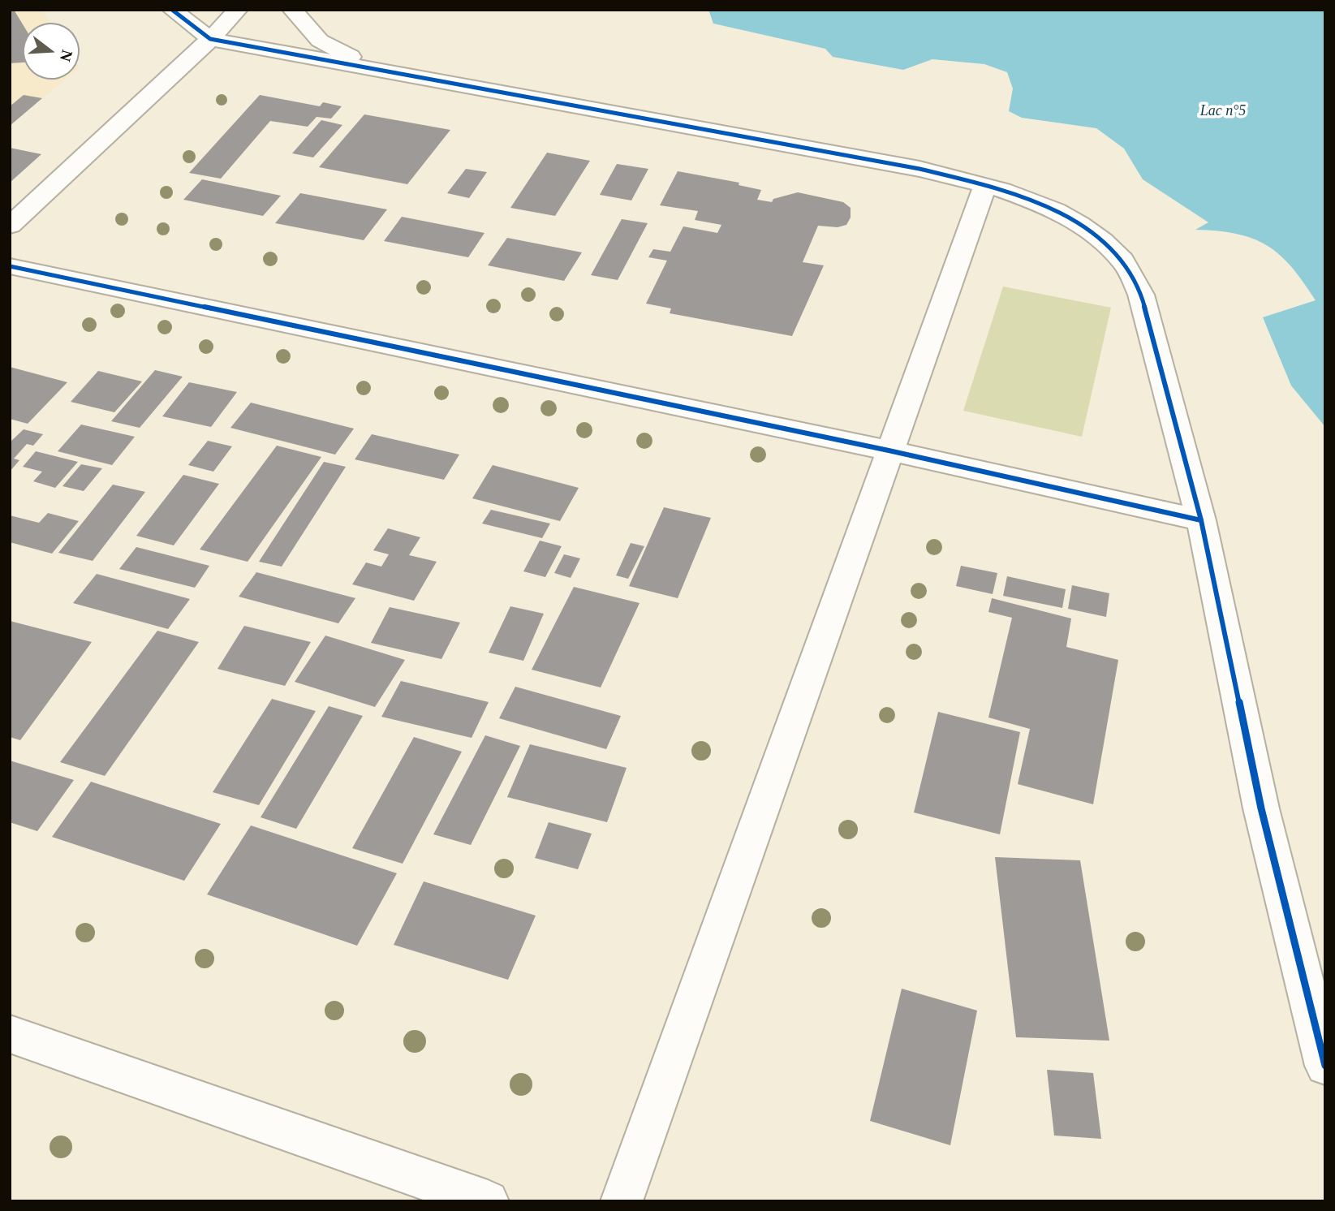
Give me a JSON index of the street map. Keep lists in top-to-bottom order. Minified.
{"water":["Lac n°5"],"north":"right"}
